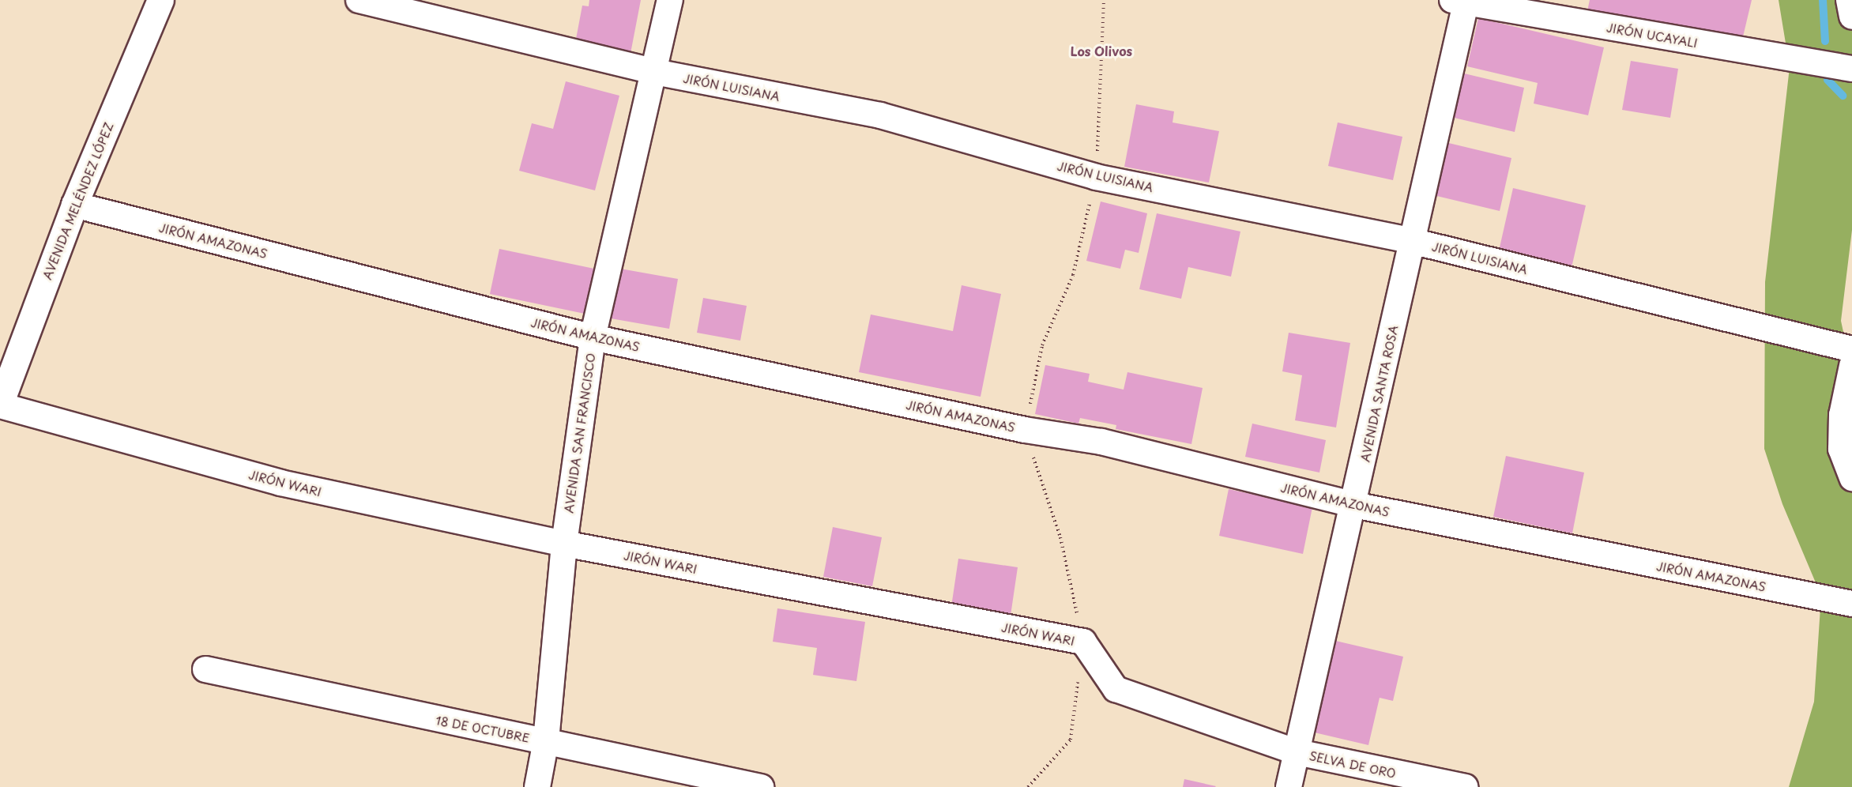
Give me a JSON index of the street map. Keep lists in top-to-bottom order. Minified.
{"streets":{"street":["JIRÓN UCAYALI","JIRÓN LUISIANA","AVENIDA MELÉNDEZ LÓPEZ","JIRÓN AMAZONAS","AVENIDA SANTA ROSA","AVENIDA SAN FRANCISCO","JIRÓN WARI","18 DE OCTUBRE","SELVA DE ORO"]},"crossings":[["JIRÓN UCAYALI","AVENIDA SANTA ROSA"],["JIRÓN LUISIANA","AVENIDA SANTA ROSA"],["JIRÓN LUISIANA","AVENIDA SAN FRANCISCO"],["AVENIDA MELÉNDEZ LÓPEZ","JIRÓN AMAZONAS"],["AVENIDA MELÉNDEZ LÓPEZ","JIRÓN WARI"],["JIRÓN AMAZONAS","AVENIDA SANTA ROSA"],["JIRÓN AMAZONAS","AVENIDA SAN FRANCISCO"],["AVENIDA SANTA ROSA","JIRÓN WARI"],["AVENIDA SANTA ROSA","SELVA DE ORO"],["AVENIDA SAN FRANCISCO","JIRÓN WARI"],["AVENIDA SAN FRANCISCO","18 DE OCTUBRE"],["JIRÓN WARI","SELVA DE ORO"]],"districts":["Los Olivos"]}
